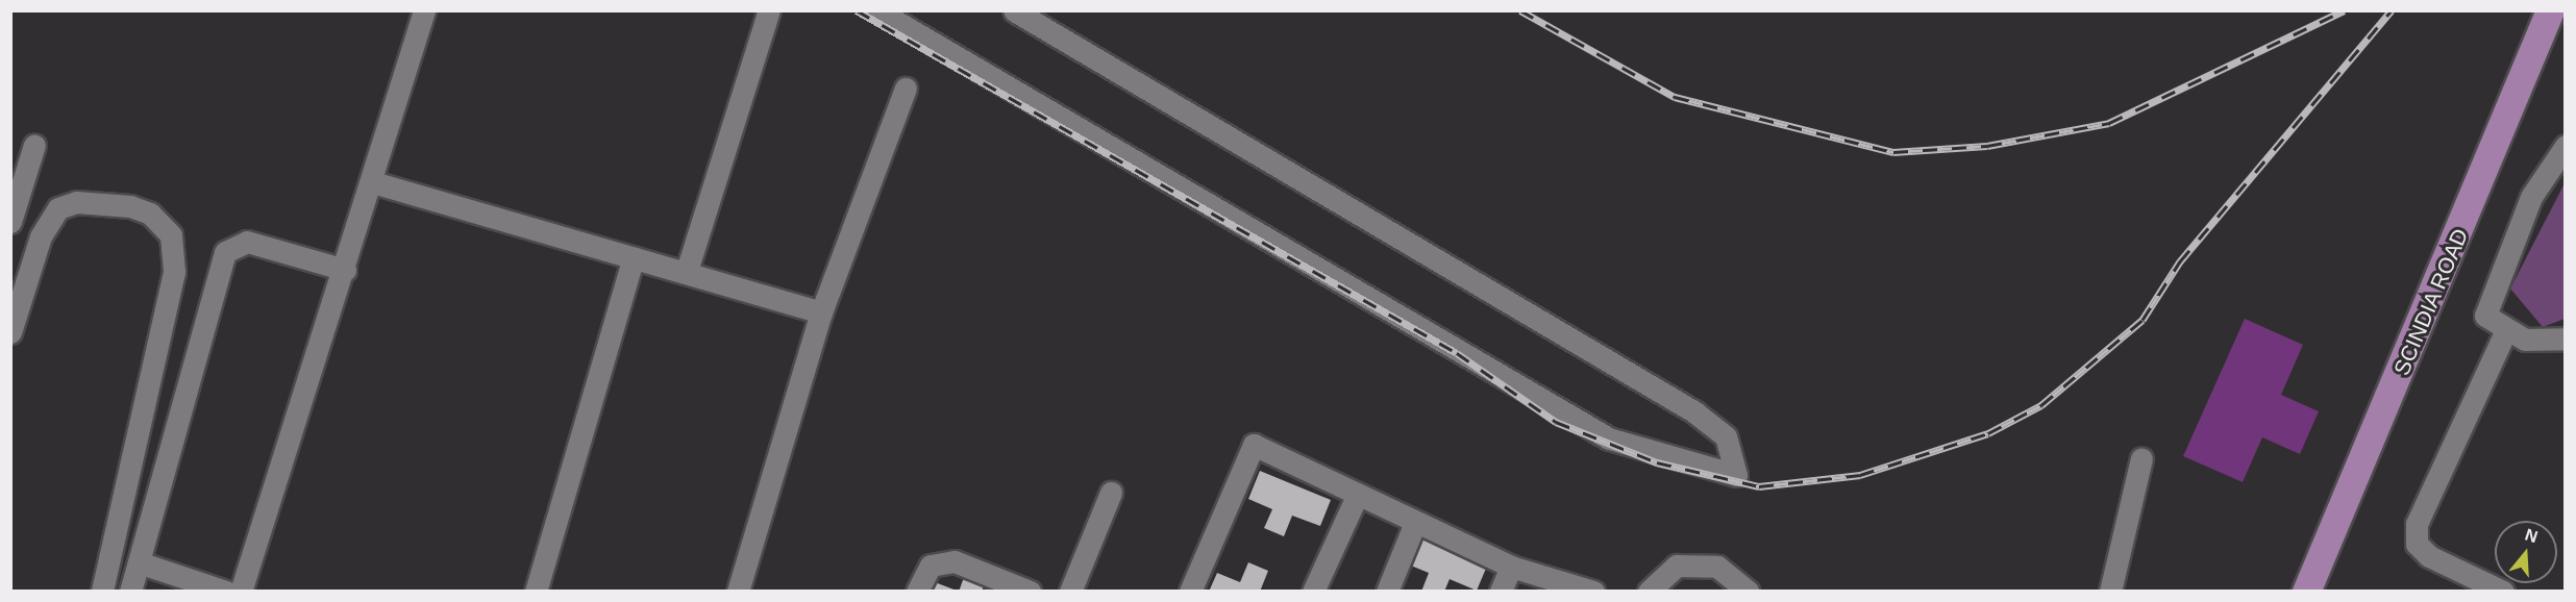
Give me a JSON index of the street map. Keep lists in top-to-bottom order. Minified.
{"streets":{"main road":["SCINDIA ROAD"]},"north":"top"}
